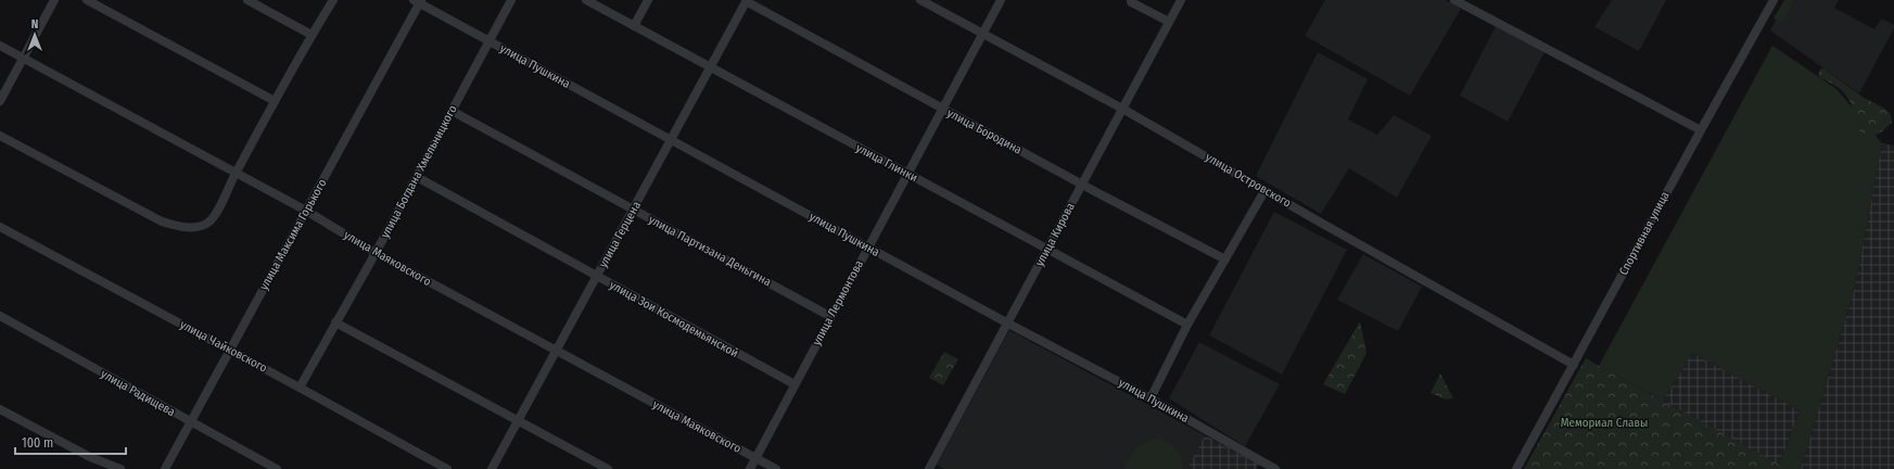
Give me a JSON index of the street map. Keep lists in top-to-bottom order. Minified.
{"streets":{"street":["улица Пушкина","улица Бородина","улица Глинки","улица Богдана Хмельницкого","улица Островского","Спортивная улица","улица Максима Горького","улица Герцена","улица Кирова","улица Партизана Деньгина","улица Маяковского","улица Лермонтова","улица Зои Космодемьянской","улица Чайковского","улица Радищева"]},"crossings":[["улица Пушкина","улица Богдана Хмельницкого"],["улица Пушкина","улица Максима Горького"],["улица Пушкина","улица Герцена"],["улица Пушкина","улица Кирова"],["улица Пушкина","улица Лермонтова"],["улица Бородина","улица Герцена"],["улица Бородина","улица Кирова"],["улица Бородина","улица Лермонтова"],["улица Глинки","улица Герцена"],["улица Глинки","улица Кирова"],["улица Глинки","улица Лермонтова"],["улица Богдана Хмельницкого","улица Партизана Деньгина"],["улица Богдана Хмельницкого","улица Маяковского"],["улица Богдана Хмельницкого","улица Зои Космодемьянской"],["улица Богдана Хмельницкого","улица Чайковского"],["улица Островского","Спортивная улица"],["улица Островского","улица Кирова"],["улица Островского","улица Лермонтова"],["улица Максима Горького","улица Маяковского"],["улица Максима Горького","улица Чайковского"],["улица Максима Горького","улица Радищева"],["улица Герцена","улица Партизана Деньгина"],["улица Герцена","улица Маяковского"],["улица Герцена","улица Зои Космодемьянской"],["улица Партизана Деньгина","улица Лермонтова"],["улица Маяковского","улица Лермонтова"],["улица Лермонтова","улица Зои Космодемьянской"]],"parks":["Мемориал Славы"],"scale_bar":"100 m","north":"top"}
